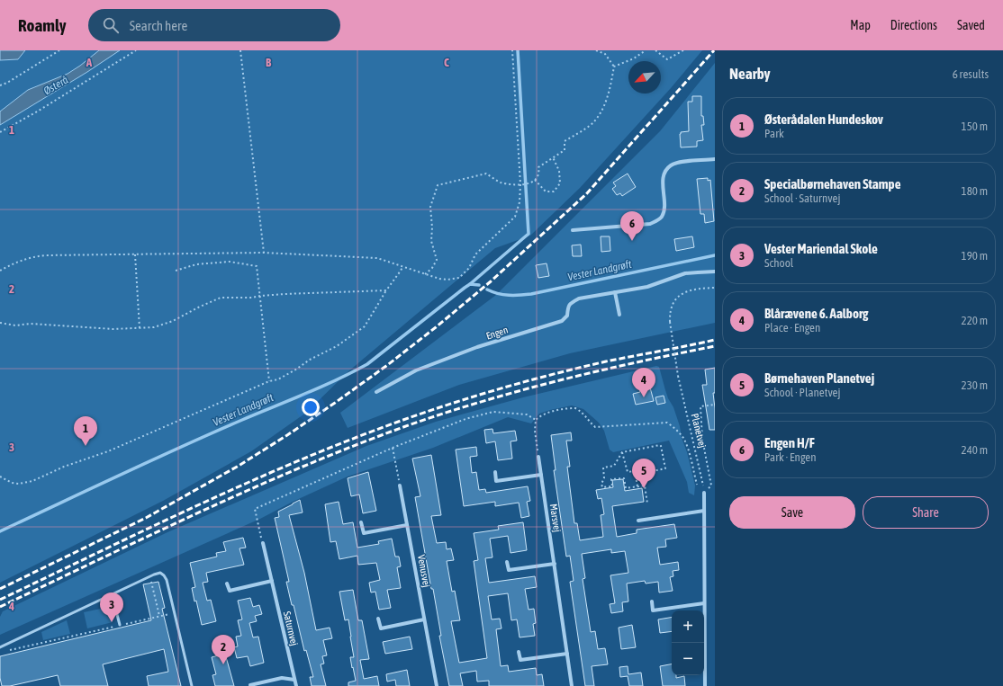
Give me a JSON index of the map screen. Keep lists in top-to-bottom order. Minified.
{"streets":{"street":["Engen","Marsvej","Venusvej","Saturnvej"],"path":["Planetvej"]},"water":["Østerå","Vester Landgrøft"],"north":"bottom left","page":{"header":"Roamly","search":"Search here","nav":["Map","Directions","Saved"],"heading":["Nearby","6 results"],"list":[{"mark":"1","name":"Østerådalen Hundeskov","note":"Park","value":"150 m"},{"mark":"2","name":"Specialbørnehaven Stampe","note":"School · Saturnvej","value":"180 m"},{"mark":"3","name":"Vester Mariendal Skole","note":"School","value":"190 m"},{"mark":"4","name":"Blårævene 6. Aalborg","note":"Place · Engen","value":"220 m"},{"mark":"5","name":"Børnehaven Planetvej","note":"School · Planetvej","value":"230 m"},{"mark":"6","name":"Engen H/F","note":"Park · Engen","value":"240 m"}],"pins":["6","4","1","5","3","2"],"buttons":["Save","Share"],"map_buttons":["+","−"]},"grid":{"columns":["A","B","C"],"rows":["1","2","3","4"]}}
